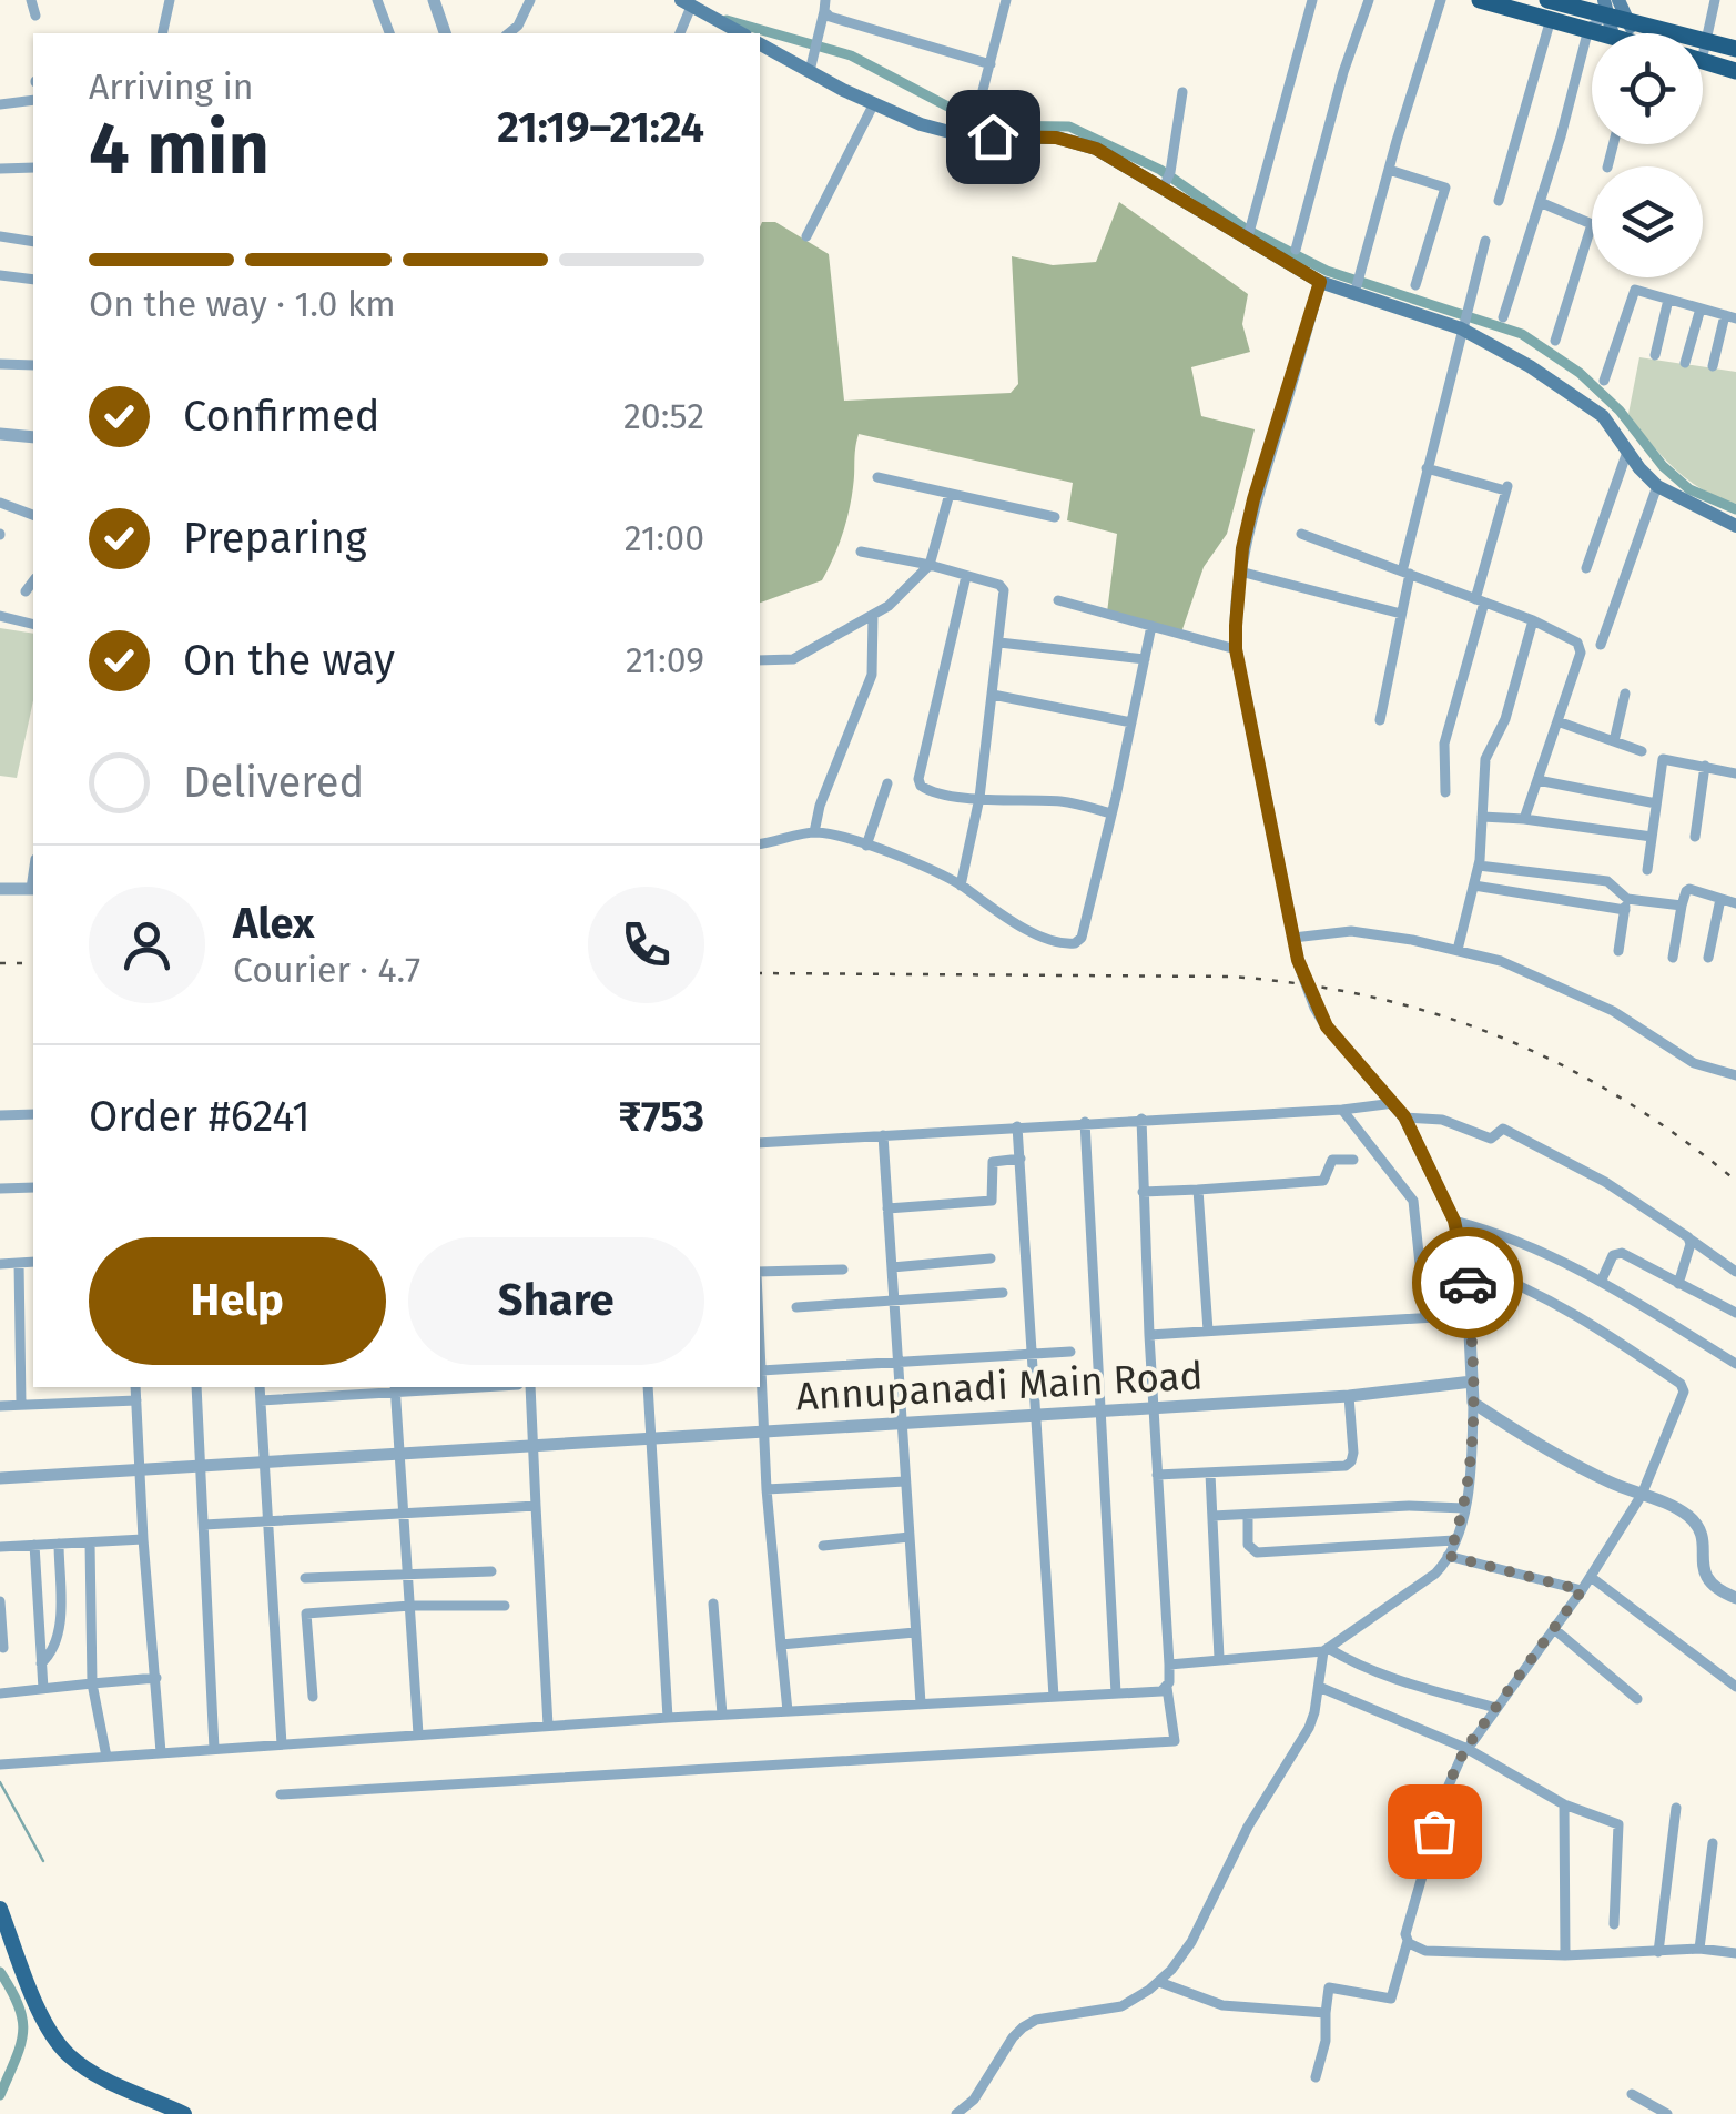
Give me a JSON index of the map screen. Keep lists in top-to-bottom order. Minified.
{"streets":{"street":["Annupanadi Main Road"]},"page":{"heading":["4 min","Arriving in","21:19–21:24"],"panel":["Alex","Courier · 4.7","Order #6241","₹753"],"bar":"On the way · 1.0 km","list":[["Confirmed","20:52"],["Preparing","21:00"],["On the way","21:09"],"Delivered"],"buttons":["Help","Share"]}}
